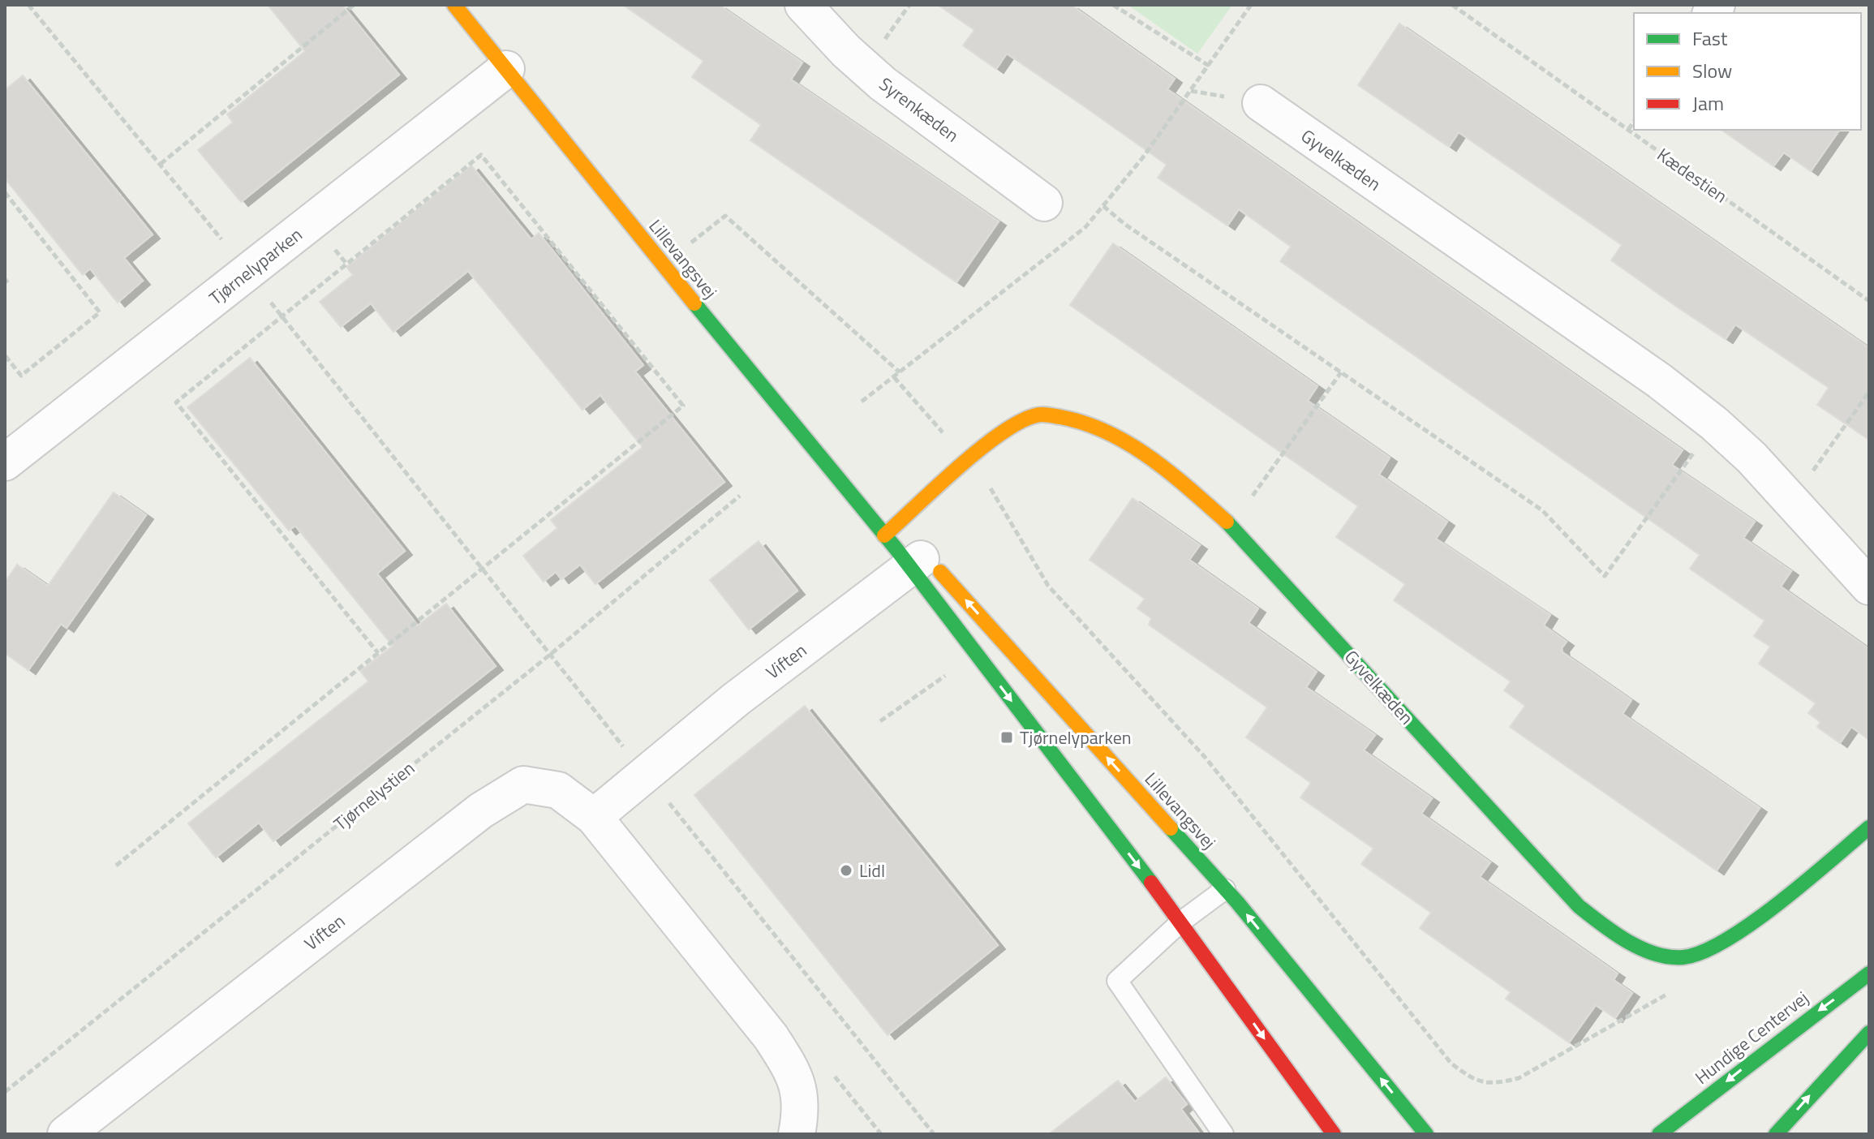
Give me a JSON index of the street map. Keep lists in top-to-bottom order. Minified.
{"streets":{"street":["Syrenkæden","Gyvelkæden","Lillevangsvej","Tjørnelyparken","Viften","Hundige Centervej"],"path":["Kædestien","Tjørnelystien"]},"crossings":[["Gyvelkæden","Lillevangsvej"],["Lillevangsvej","Tjørnelyparken"],["Lillevangsvej","Viften"]],"places":{"transit":["Tjørnelyparken"],"other":["Lidl"]},"legend":["Fast","Slow","Jam"]}
